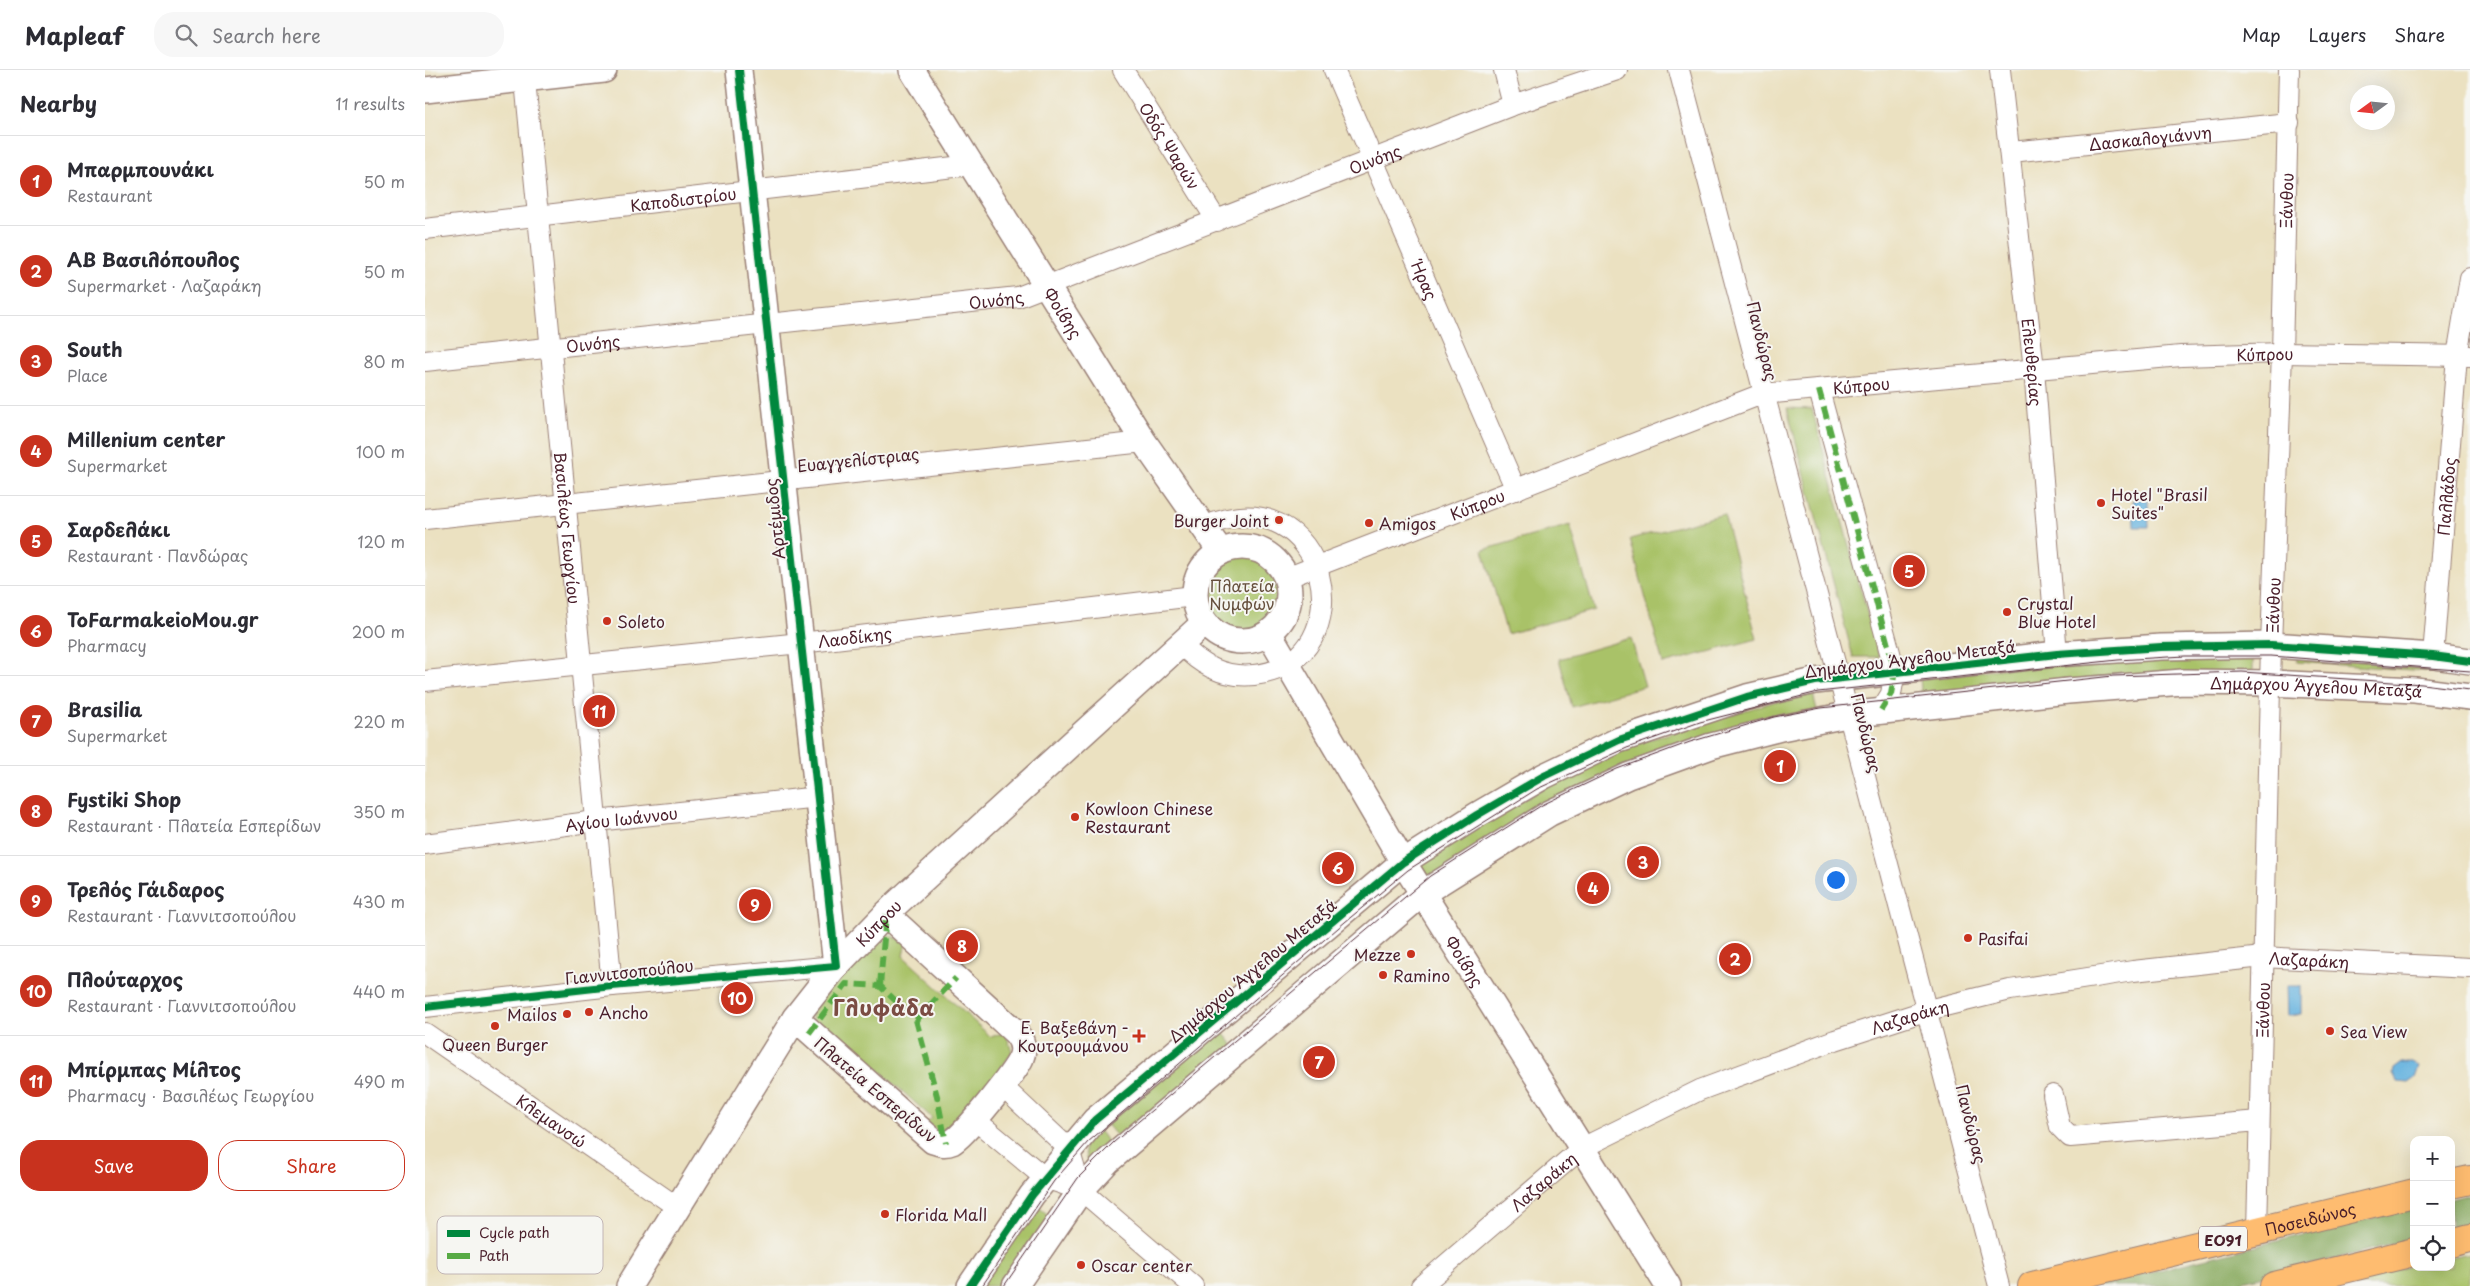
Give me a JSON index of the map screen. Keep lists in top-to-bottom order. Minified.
{"streets":{"highway":["Ποσειδώνος","ΕΟ91"],"street":["Δασκαλογιάννη","Οδóς Ψαρών","Οινόης","Καποδιστρίου","Ξάνθου","Ήρας","Φοίβης","Πανδώρας","Κύπρου","Ελευθερίας","Ευαγγελίστριας","Παλλάδος","Αρτέμιδος","Βασιλέως Γεωργίου","Λαοδίκης","Δημάρχου Άγγελου Μεταξά","Αγίου Ιωάννου","Λαζαράκη","Γιαννιτσοπούλου","Πλατεία Εσπερίδων","Κλεμανσώ"]},"crossings":[["Δασκαλογιάννη","Ξάνθου"],["Δασκαλογιάννη","Ελευθερίας"],["Οδóς Ψαρών","Οινόης"],["Οινόης","Ήρας"],["Οινόης","Φοίβης"],["Οινόης","Αρτέμιδος"],["Οινόης","Βασιλέως Γεωργίου"],["Καποδιστρίου","Φοίβης"],["Καποδιστρίου","Αρτέμιδος"],["Καποδιστρίου","Βασιλέως Γεωργίου"],["Ξάνθου","Κύπρου"],["Ξάνθου","Δημάρχου Άγγελου Μεταξά"],["Ξάνθου","Λαζαράκη"],["Ξάνθου","Ποσειδώνος"],["Ήρας","Κύπρου"],["Φοίβης","Κύπρου"],["Φοίβης","Ευαγγελίστριας"],["Φοίβης","Λαοδίκης"],["Φοίβης","Δημάρχου Άγγελου Μεταξά"],["Φοίβης","Λαζαράκη"],["Πανδώρας","Κύπρου"],["Πανδώρας","Δημάρχου Άγγελου Μεταξά"],["Πανδώρας","Λαζαράκη"],["Κύπρου","Ελευθερίας"],["Κύπρου","Παλλάδος"],["Κύπρου","Αρτέμιδος"],["Κύπρου","Λαοδίκης"],["Κύπρου","Γιαννιτσοπούλου"],["Κύπρου","Πλατεία Εσπερίδων"],["Κύπρου","Κλεμανσώ"],["Ελευθερίας","Δημάρχου Άγγελου Μεταξά"],["Ευαγγελίστριας","Αρτέμιδος"],["Ευαγγελίστριας","Βασιλέως Γεωργίου"],["Παλλάδος","Δημάρχου Άγγελου Μεταξά"],["Αρτέμιδος","Λαοδίκης"],["Αρτέμιδος","Αγίου Ιωάννου"],["Αρτέμιδος","Γιαννιτσοπούλου"],["Βασιλέως Γεωργίου","Λαοδίκης"],["Βασιλέως Γεωργίου","Αγίου Ιωάννου"],["Βασιλέως Γεωργίου","Γιαννιτσοπούλου"]],"districts":["Γλυφάδα"],"parks":["Πλατεία Νυμφών"],"places":{"other":["Hotel \"Brasil Suites\"","Burger Joint","Amigos","Crystal Blue Hotel","Soleto","Kowloon Chinese Restaurant","Pasifai","Mezze","Ramino","Ancho","Mailos","Queen Burger","Sea View","Florida Mall","Oscar center"],"health":["Ε. Βαξεβάνη - Κουτρουμάνου"]},"legend":["Cycle path","Path"],"north":"left","page":{"header":"Mapleaf","search":"Search here","nav":["Map","Layers","Share"],"heading":["Nearby","11 results"],"list":[{"mark":"1","name":"Μπαρμπουνάκι","note":"Restaurant","value":"50 m"},{"mark":"2","name":"ΑΒ Βασιλόπουλος","note":"Supermarket · Λαζαράκη","value":"50 m"},{"mark":"3","name":"South","note":"Place","value":"80 m"},{"mark":"4","name":"Millenium center","note":"Supermarket","value":"100 m"},{"mark":"5","name":"Σαρδελάκι","note":"Restaurant · Πανδώρας","value":"120 m"},{"mark":"6","name":"ToFarmakeioMou.gr","note":"Pharmacy","value":"200 m"},{"mark":"7","name":"Brasilia","note":"Supermarket","value":"220 m"},{"mark":"8","name":"Fystiki Shop","note":"Restaurant · Πλατεία Εσπερίδων","value":"350 m"},{"mark":"9","name":"Τρελός Γάιδαρος","note":"Restaurant · Γιαννιτσοπούλου","value":"430 m"},{"mark":"10","name":"Πλούταρχος","note":"Restaurant · Γιαννιτσοπούλου","value":"440 m"},{"mark":"11","name":"Μπίρμπας Μίλτος","note":"Pharmacy · Βασιλέως Γεωργίου","value":"490 m"}],"pins":["5","11","1","3","6","4","9","8","2","10","7"],"buttons":["Save","Share"],"map_buttons":["+","−"]}}
